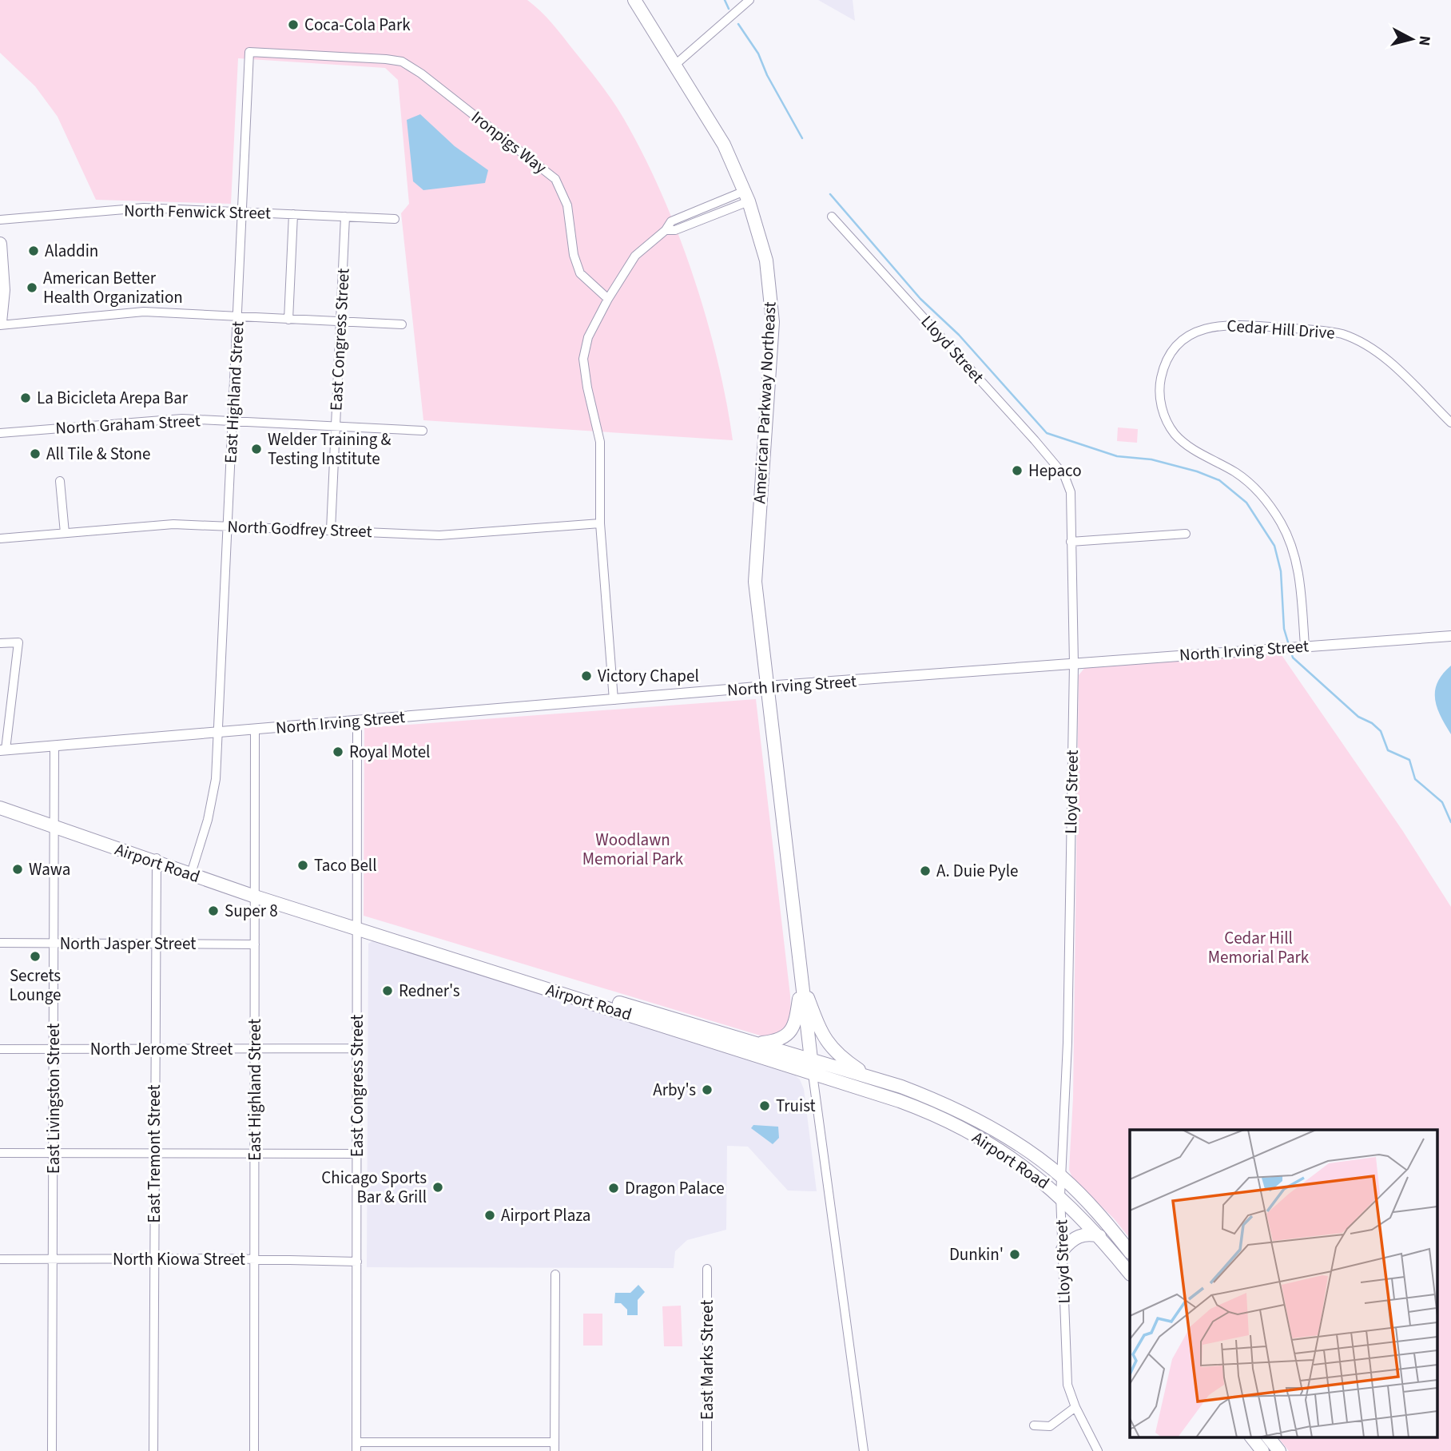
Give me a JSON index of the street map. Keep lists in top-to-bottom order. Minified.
{"streets":{"main road":["American Parkway Northeast","Airport Road"],"street":["Ironpigs Way","North Fenwick Street","Cedar Hill Drive","East Congress Street","Lloyd Street","East Highland Street","North Graham Street","North Godfrey Street","North Irving Street","North Jasper Street","North Jerome Street","East Livingston Street","East Tremont Street","North Kiowa Street","East Marks Street"]},"crossings":[["Ironpigs Way","East Highland Street"],["North Fenwick Street","East Congress Street"],["North Fenwick Street","East Highland Street"],["Cedar Hill Drive","North Irving Street"],["East Congress Street","North Graham Street"],["East Congress Street","North Godfrey Street"],["East Congress Street","North Irving Street"],["East Congress Street","Airport Road"],["East Congress Street","North Jerome Street"],["East Congress Street","North Kiowa Street"],["Lloyd Street","North Irving Street"],["Lloyd Street","Airport Road"],["East Highland Street","North Graham Street"],["East Highland Street","North Godfrey Street"],["East Highland Street","North Irving Street"],["East Highland Street","Airport Road"],["East Highland Street","North Jasper Street"],["East Highland Street","North Jerome Street"],["East Highland Street","North Kiowa Street"],["American Parkway Northeast","North Irving Street"],["North Irving Street","East Livingston Street"],["Airport Road","East Livingston Street"],["Airport Road","East Tremont Street"],["North Jasper Street","East Livingston Street"],["North Jasper Street","East Tremont Street"],["North Jerome Street","East Livingston Street"],["North Jerome Street","East Tremont Street"],["East Livingston Street","North Kiowa Street"],["East Tremont Street","North Kiowa Street"]],"parks":["Woodlawn Memorial Park","Cedar Hill Memorial Park"],"places":["Coca-Cola Park","Aladdin","American Better Health Organization","La Bicicleta Arepa Bar","Welder Training & Testing Institute","All Tile & Stone","Hepaco","Victory Chapel","Royal Motel","Taco Bell","Wawa","A. Duie Pyle","Super 8","Secrets Lounge","Redner's","Arby's","Truist","Chicago Sports Bar & Grill","Dragon Palace","Airport Plaza","Dunkin'"],"north":"right"}
